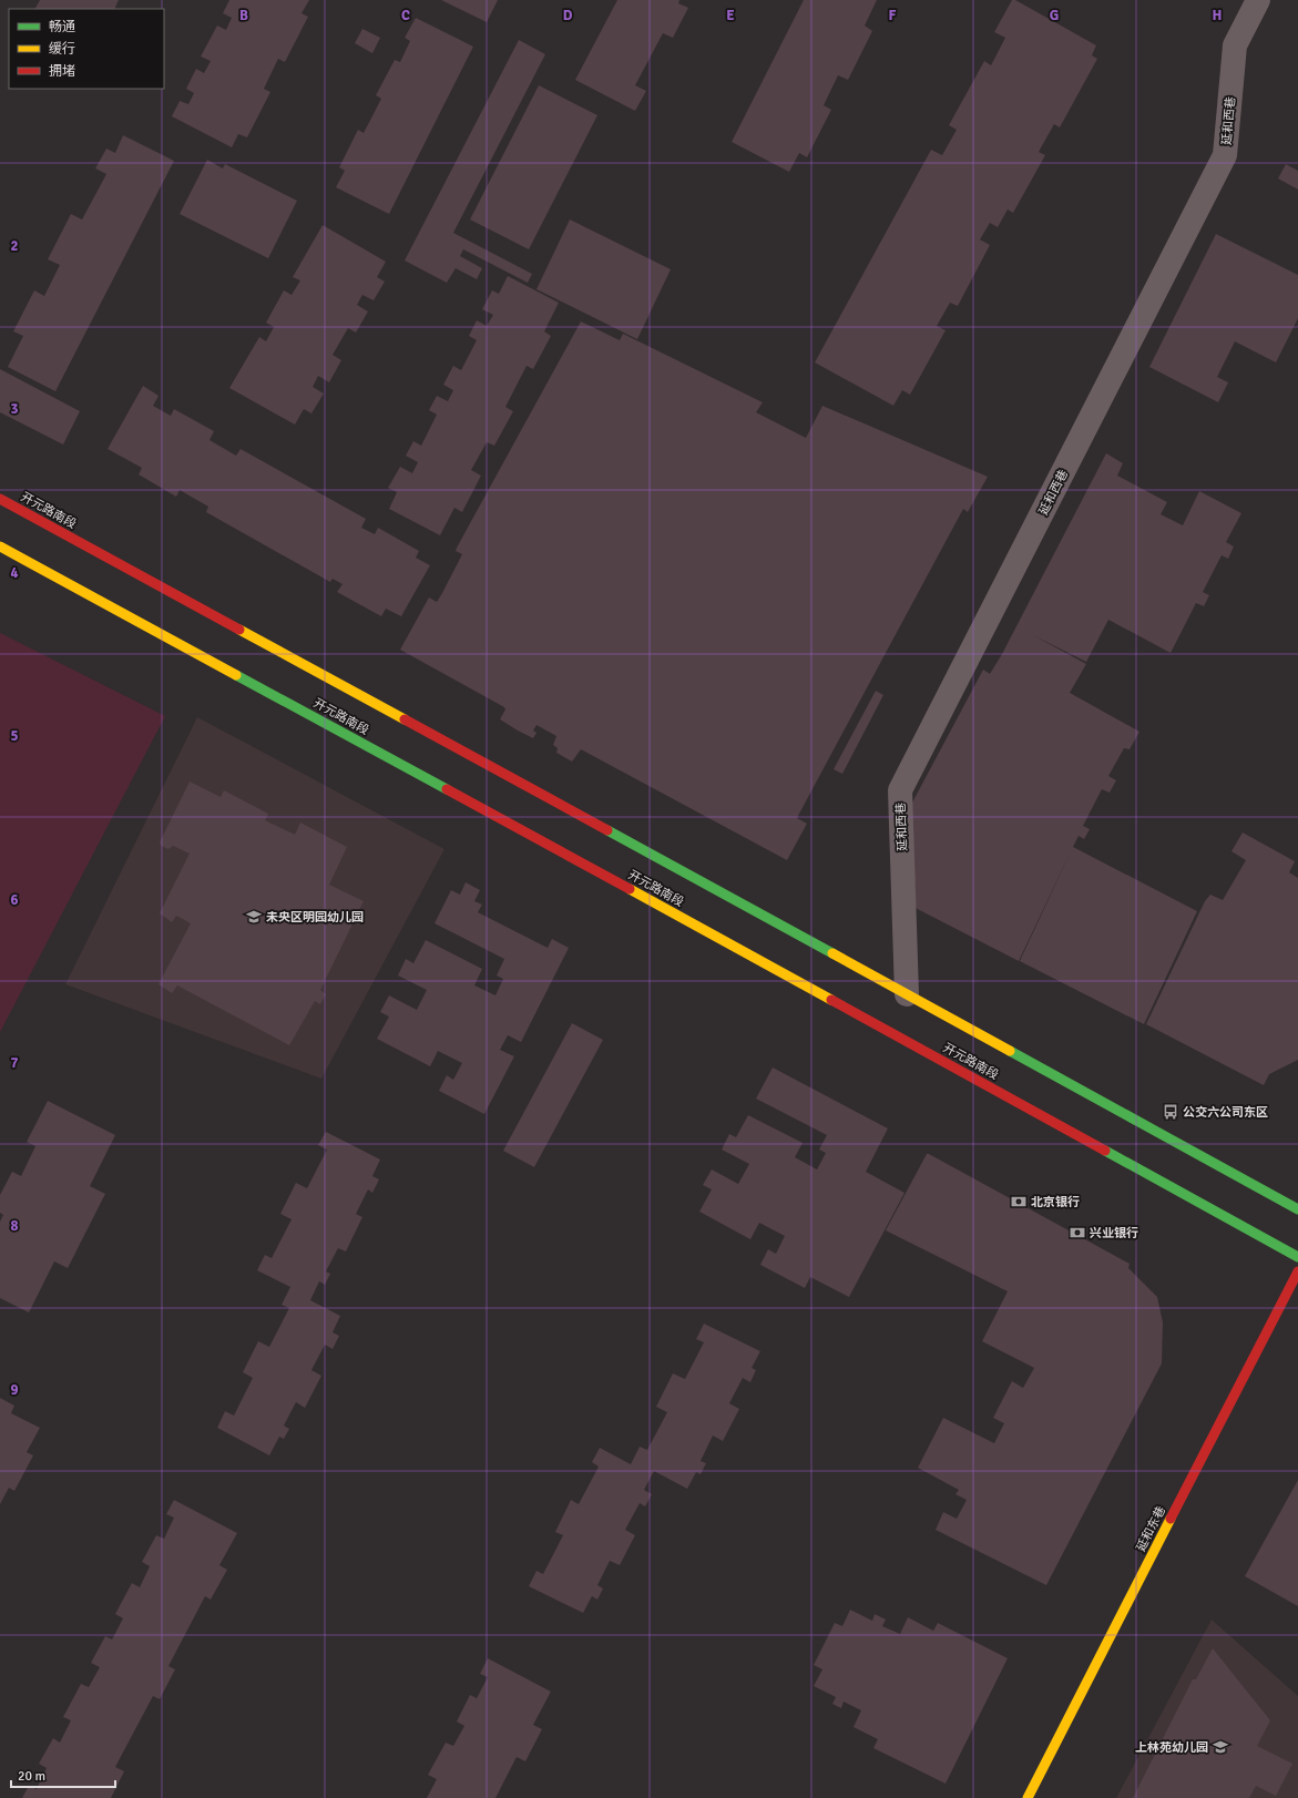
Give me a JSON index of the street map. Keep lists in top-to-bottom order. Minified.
{"streets":{"street":["延和西巷","开元路南段","延和东巷"]},"crossings":[["延和西巷","开元路南段"]],"places":{"school or university":["未央区明园幼儿园","上林苑幼儿园"],"bus stop":["公交六公司东区"],"bank":["北京银行","兴业银行"]},"legend":["畅通","缓行","拥堵"],"scale_bar":"20 m","grid":{"columns":["B","C","D","E","F","G","H"],"rows":["2","3","4","5","6","7","8","9"]}}
